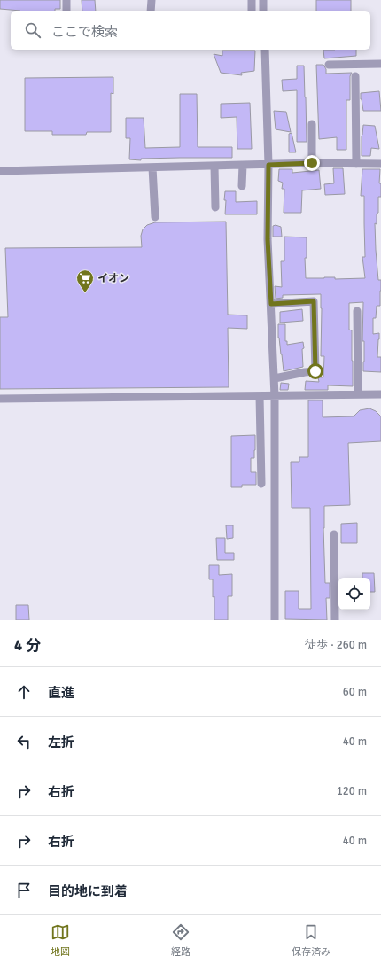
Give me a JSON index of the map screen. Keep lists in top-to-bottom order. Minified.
{"places":{"supermarket":["イオン"]},"page":{"search":"ここで検索","heading":["4 分","徒歩 · 260 m"],"list":[["直進","60 m"],["左折","40 m"],["右折","120 m"],["右折","40 m"],"目的地に到着"],"nav":["地図","経路","保存済み"]}}
